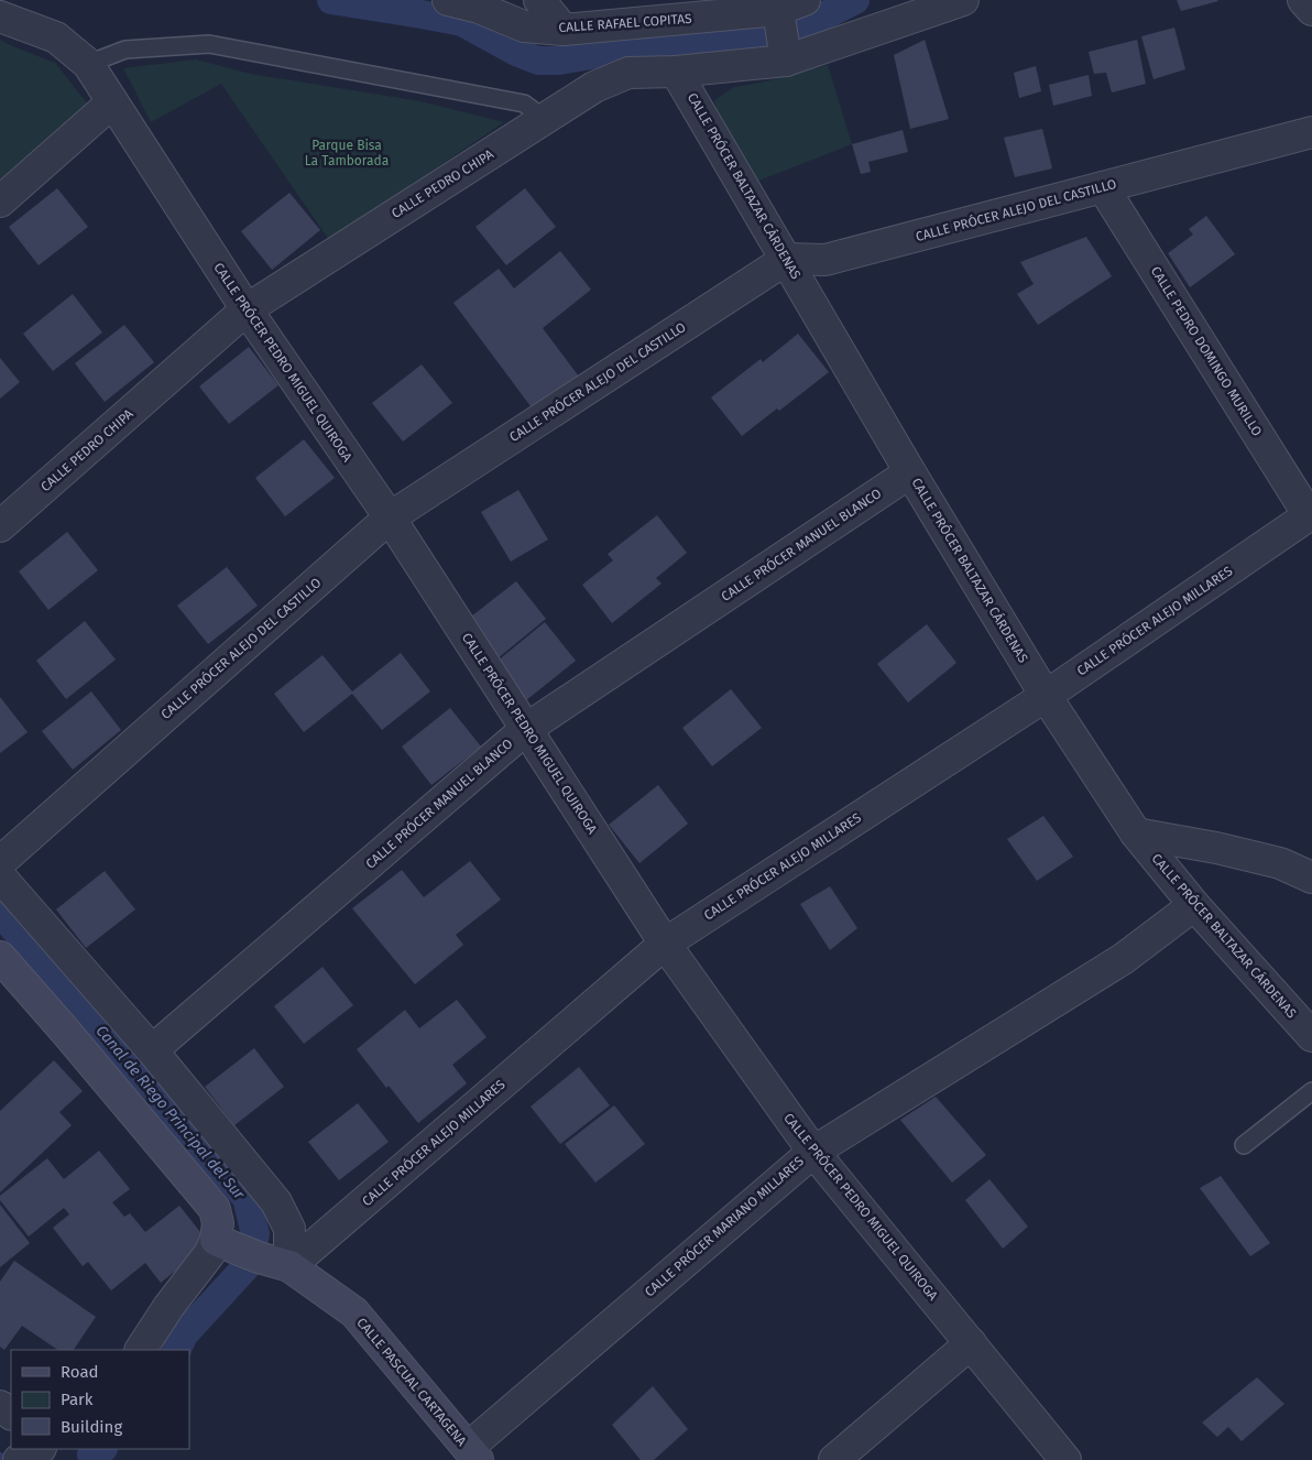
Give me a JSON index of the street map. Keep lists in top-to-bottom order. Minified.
{"streets":{"street":["CALLE RAFAEL COPITAS","CALLE PEDRO CHIPA","CALLE PRÓCER BALTAZAR CÁRDENAS","CALLE PRÓCER ALEJO DEL CASTILLO","CALLE PEDRO DOMINGO MURILLO","CALLE PRÓCER PEDRO MIGUEL QUIROGA","CALLE PRÓCER MANUEL BLANCO","CALLE PRÓCER ALEJO MILLARES","CALLE PRÓCER MARIANO MILLARES","CALLE PASCUAL CARTAGENA"]},"crossings":[["CALLE PEDRO CHIPA","CALLE PRÓCER BALTAZAR CÁRDENAS"],["CALLE PEDRO CHIPA","CALLE PRÓCER PEDRO MIGUEL QUIROGA"],["CALLE PRÓCER BALTAZAR CÁRDENAS","CALLE PRÓCER ALEJO DEL CASTILLO"],["CALLE PRÓCER BALTAZAR CÁRDENAS","CALLE PRÓCER MANUEL BLANCO"],["CALLE PRÓCER BALTAZAR CÁRDENAS","CALLE PRÓCER ALEJO MILLARES"],["CALLE PRÓCER BALTAZAR CÁRDENAS","CALLE PRÓCER MARIANO MILLARES"],["CALLE PRÓCER ALEJO DEL CASTILLO","CALLE PEDRO DOMINGO MURILLO"],["CALLE PRÓCER ALEJO DEL CASTILLO","CALLE PRÓCER PEDRO MIGUEL QUIROGA"],["CALLE PEDRO DOMINGO MURILLO","CALLE PRÓCER ALEJO MILLARES"],["CALLE PRÓCER PEDRO MIGUEL QUIROGA","CALLE PRÓCER MANUEL BLANCO"],["CALLE PRÓCER PEDRO MIGUEL QUIROGA","CALLE PRÓCER ALEJO MILLARES"],["CALLE PRÓCER PEDRO MIGUEL QUIROGA","CALLE PRÓCER MARIANO MILLARES"],["CALLE PRÓCER ALEJO MILLARES","CALLE PASCUAL CARTAGENA"],["CALLE PRÓCER MARIANO MILLARES","CALLE PASCUAL CARTAGENA"]],"water":["Canal de Riego Principal del Sur"],"parks":["Parque Bisa La Tamborada"],"legend":["Road","Park","Building"]}
